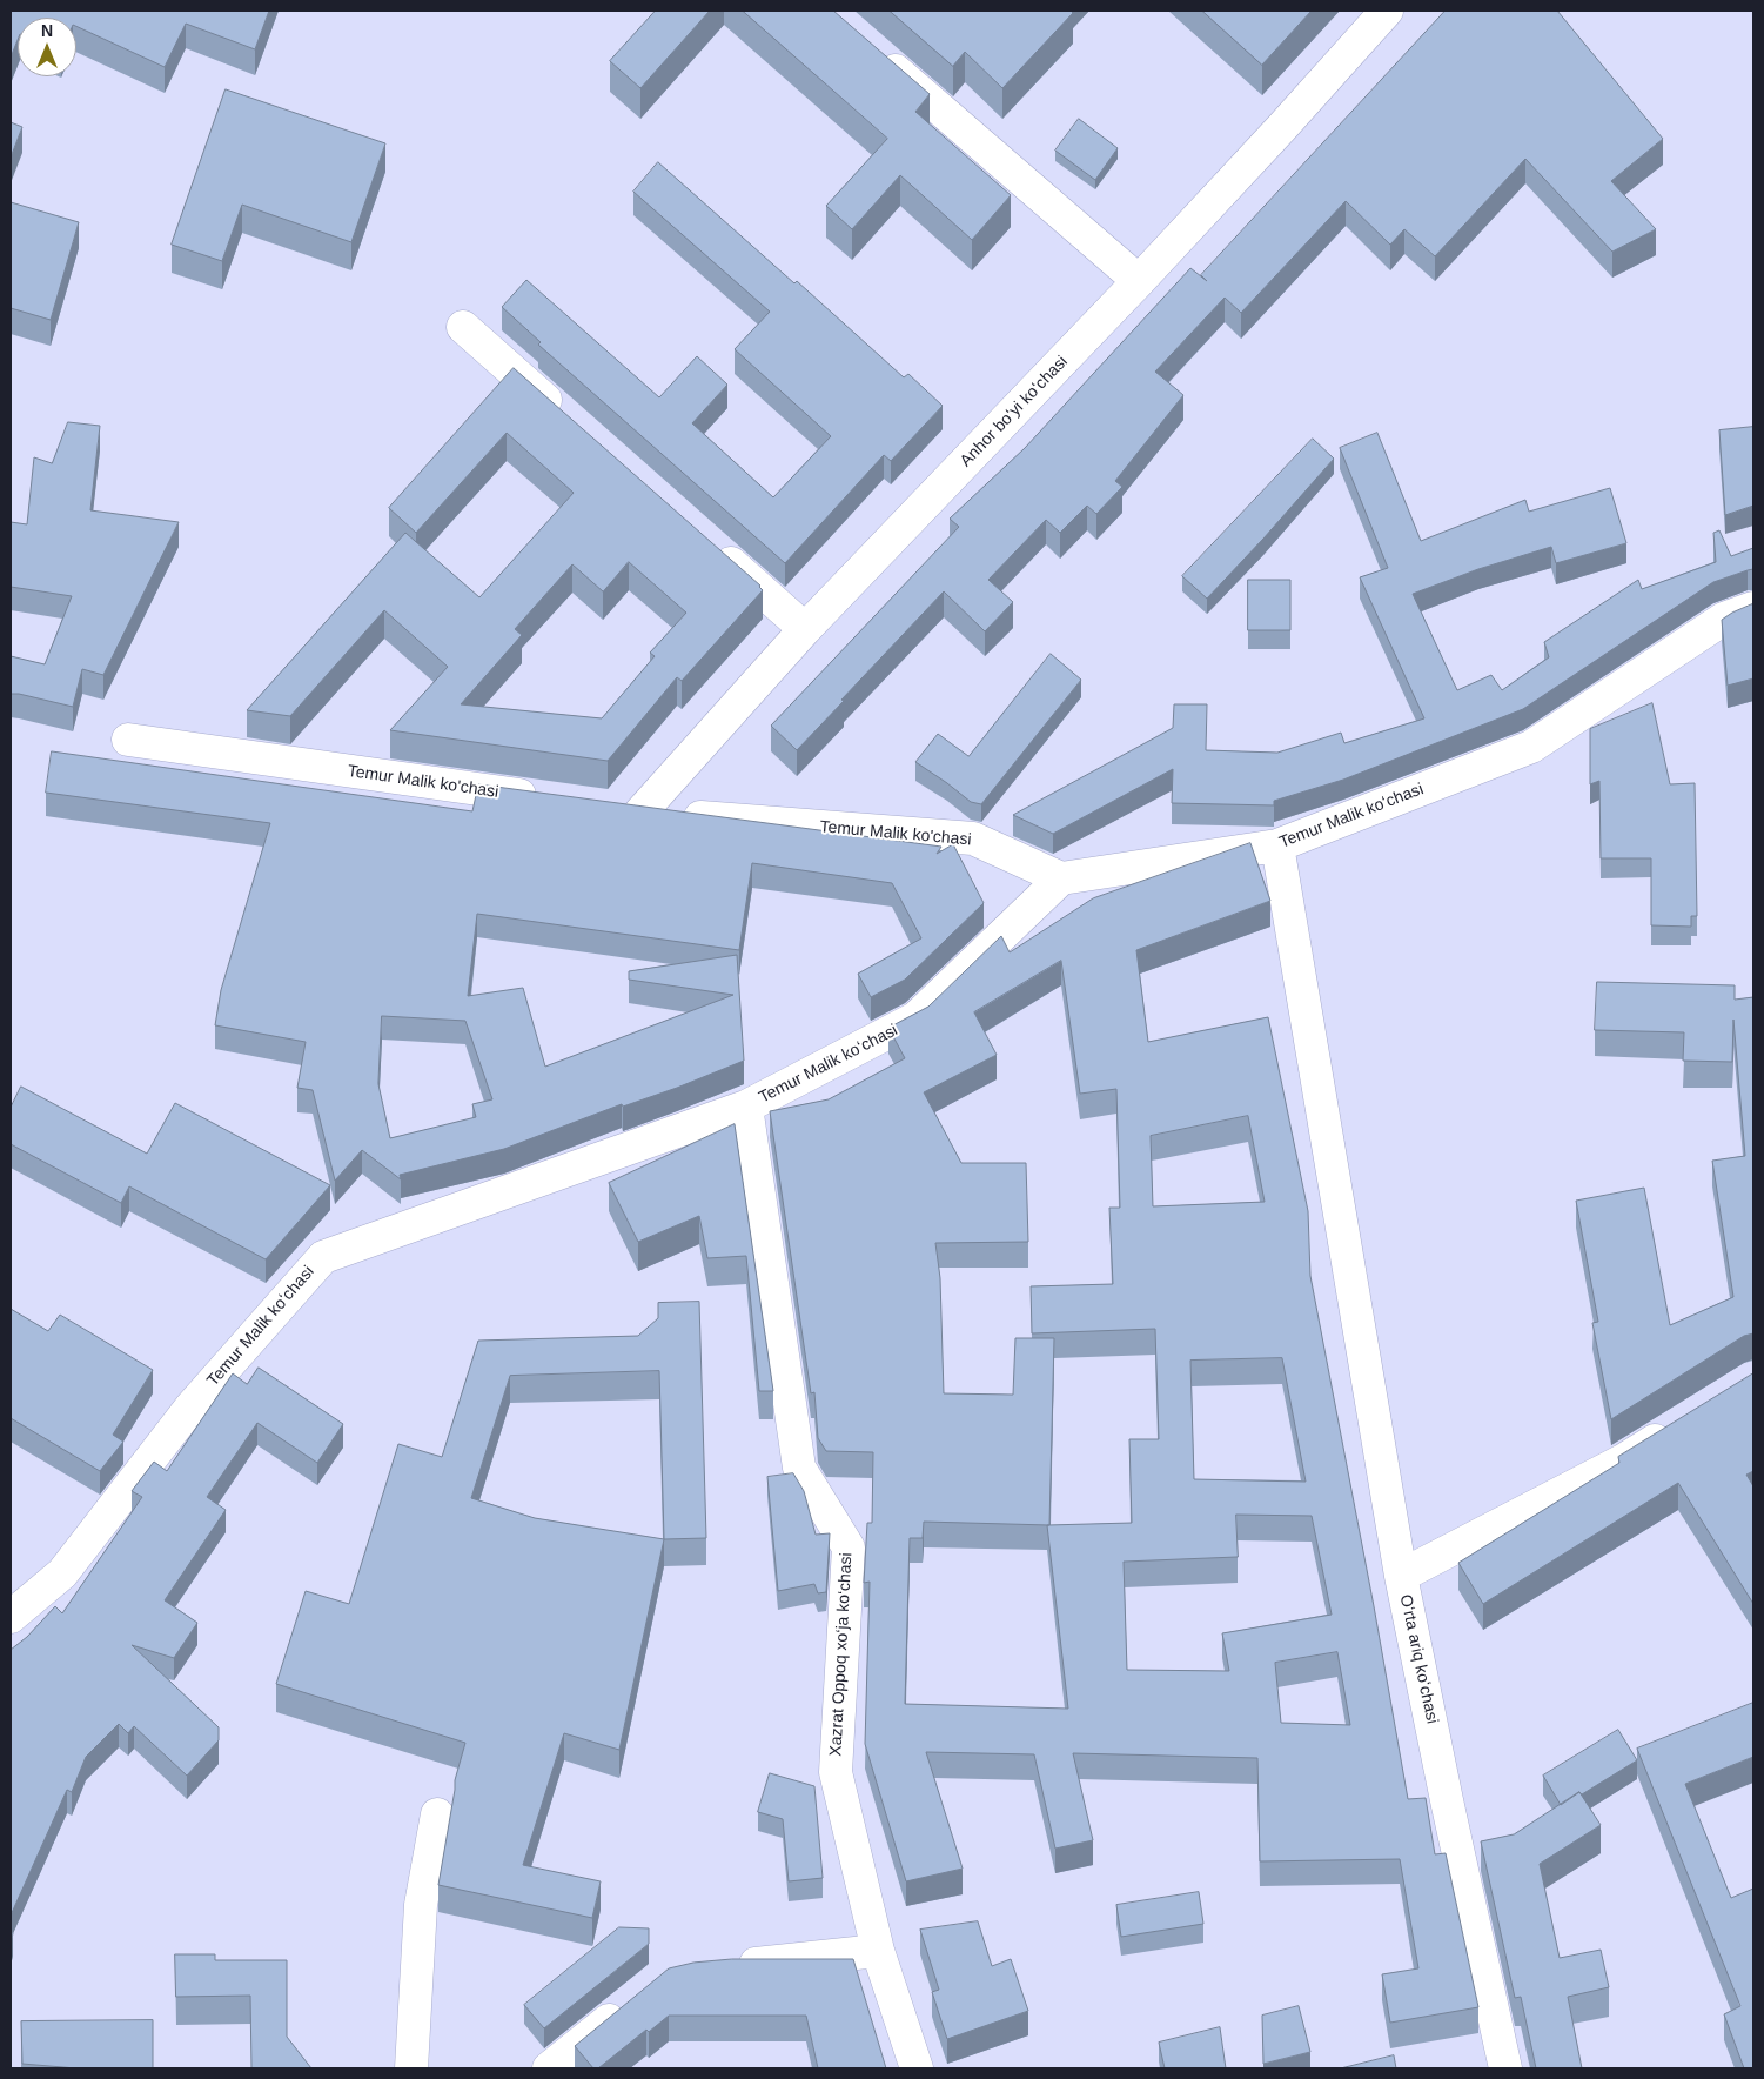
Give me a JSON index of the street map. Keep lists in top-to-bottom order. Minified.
{"streets":{"street":["Anhor boʻyi koʻchasi","Temur Malik ko'chasi","Temur Malik koʻchasi","Xazrat Oppoq xo‘ja ko‘chasi","Oʻrta ariq koʻchasi"]},"crossings":[["Anhor boʻyi koʻchasi","Temur Malik ko'chasi"],["Temur Malik ko'chasi","Temur Malik koʻchasi"],["Temur Malik koʻchasi","Xazrat Oppoq xo‘ja ko‘chasi"]],"north":"top"}
